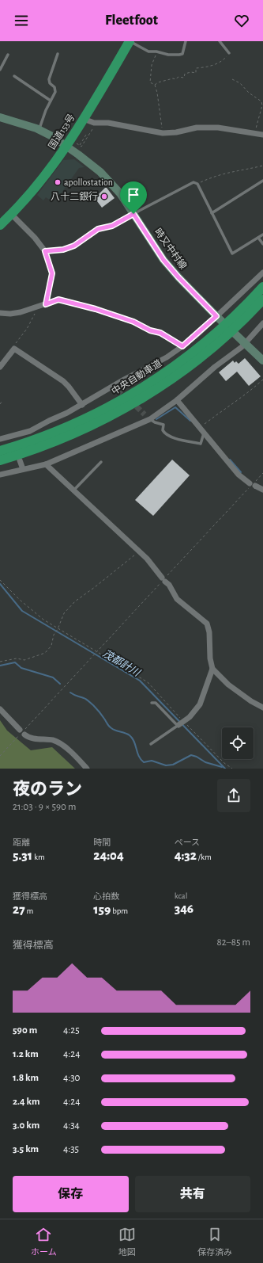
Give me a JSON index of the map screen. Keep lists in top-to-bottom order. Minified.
{"streets":{"highway":["国道153号","中央自動車道"],"main road":["時又中村線"]},"crossings":[["国道153号","時又中村線"]],"water":["茂都計川"],"places":["apollostation","八十二銀行"],"page":{"header":"Fleetfoot","heading":["夜のラン","21:03 · 9 × 590 m"],"stats":[["距離","5.31 km"],["時間","24:04"],["ペース","4:32 /km"],["獲得標高","27 m"],["心拍数","159 bpm"],["kcal","346"]],"chart":["獲得標高","82–85 m"],"list":[{"name":"590 m","note":"4:25"},{"name":"1.2 km","note":"4:24"},{"name":"1.8 km","note":"4:30"},{"name":"2.4 km","note":"4:24"},{"name":"3.0 km","note":"4:34"},{"name":"3.5 km","note":"4:35"}],"buttons":["保存","共有"],"tabs":["ホーム","地図","保存済み"]}}
